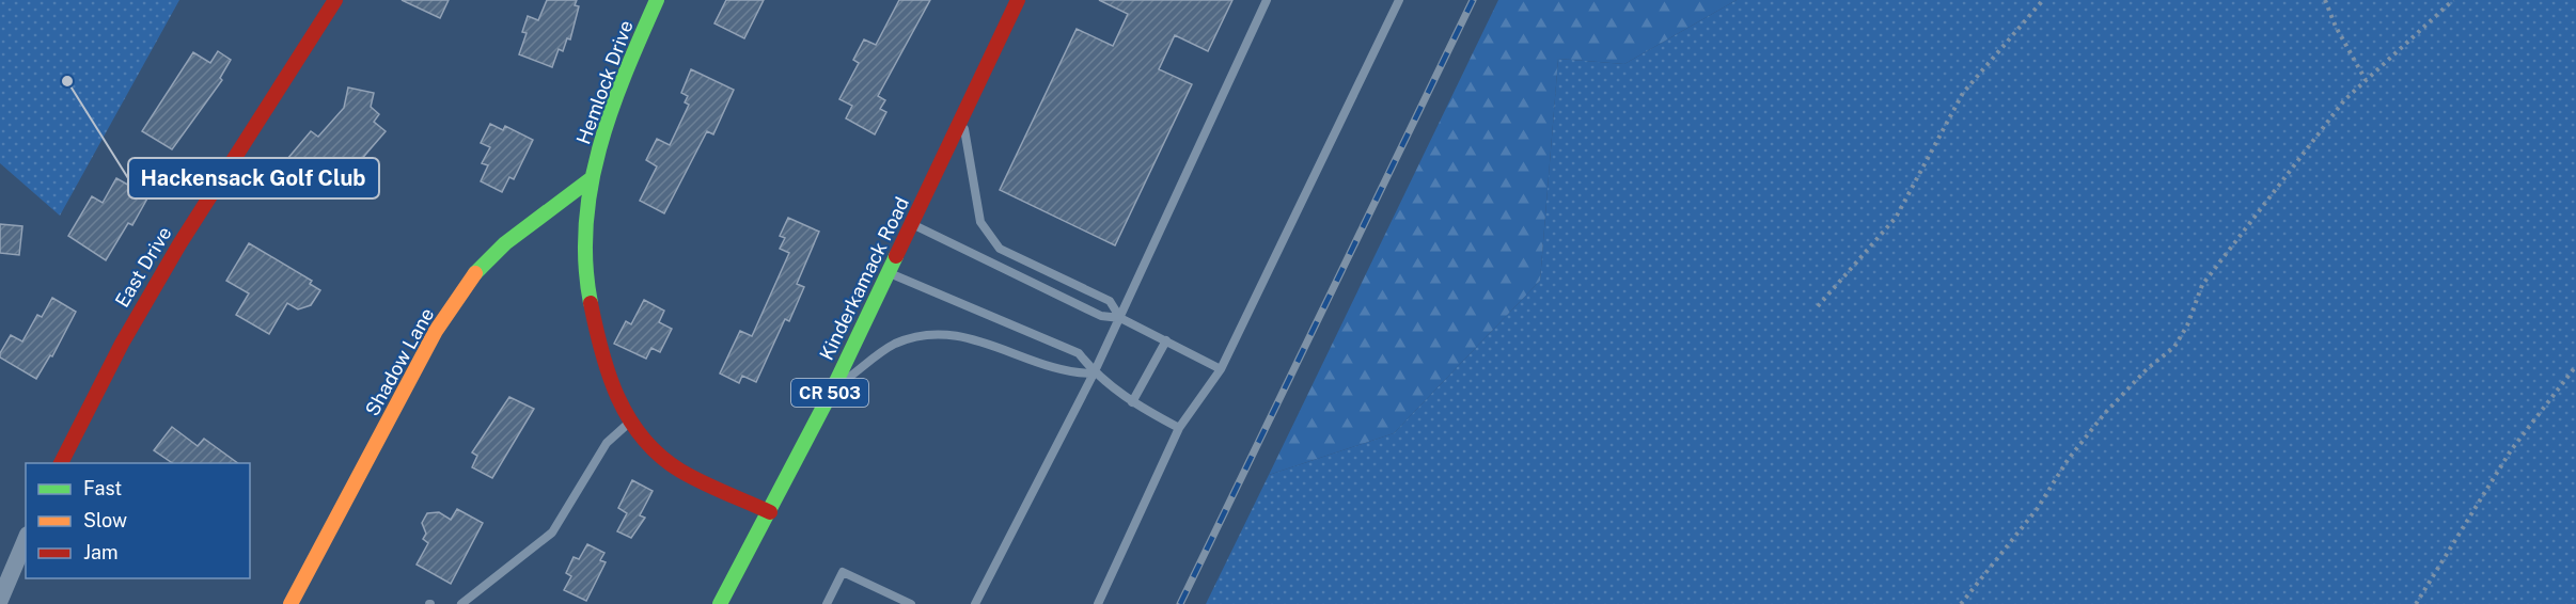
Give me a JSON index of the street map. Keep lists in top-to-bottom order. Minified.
{"streets":{"street":["Hemlock Drive","East Drive","Kinderkamack Road","Shadow Lane","CR 503"]},"crossings":[["Hemlock Drive","Kinderkamack Road"],["Hemlock Drive","Shadow Lane"]],"places":["Hackensack Golf Club"],"legend":["Fast","Slow","Jam"]}
